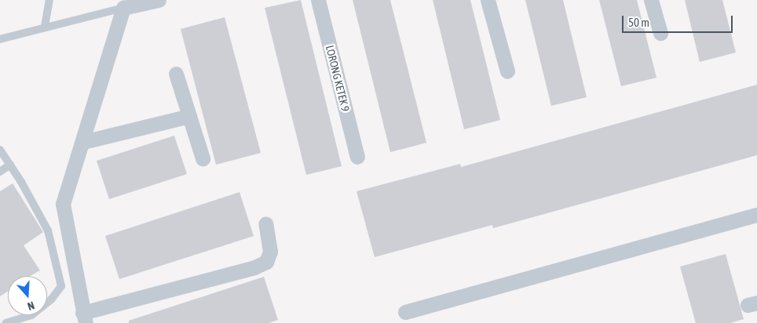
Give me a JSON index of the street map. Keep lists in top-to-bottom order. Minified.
{"streets":{"street":["LORONG KETEK 9"]},"scale_bar":"50 m","north":"bottom"}
